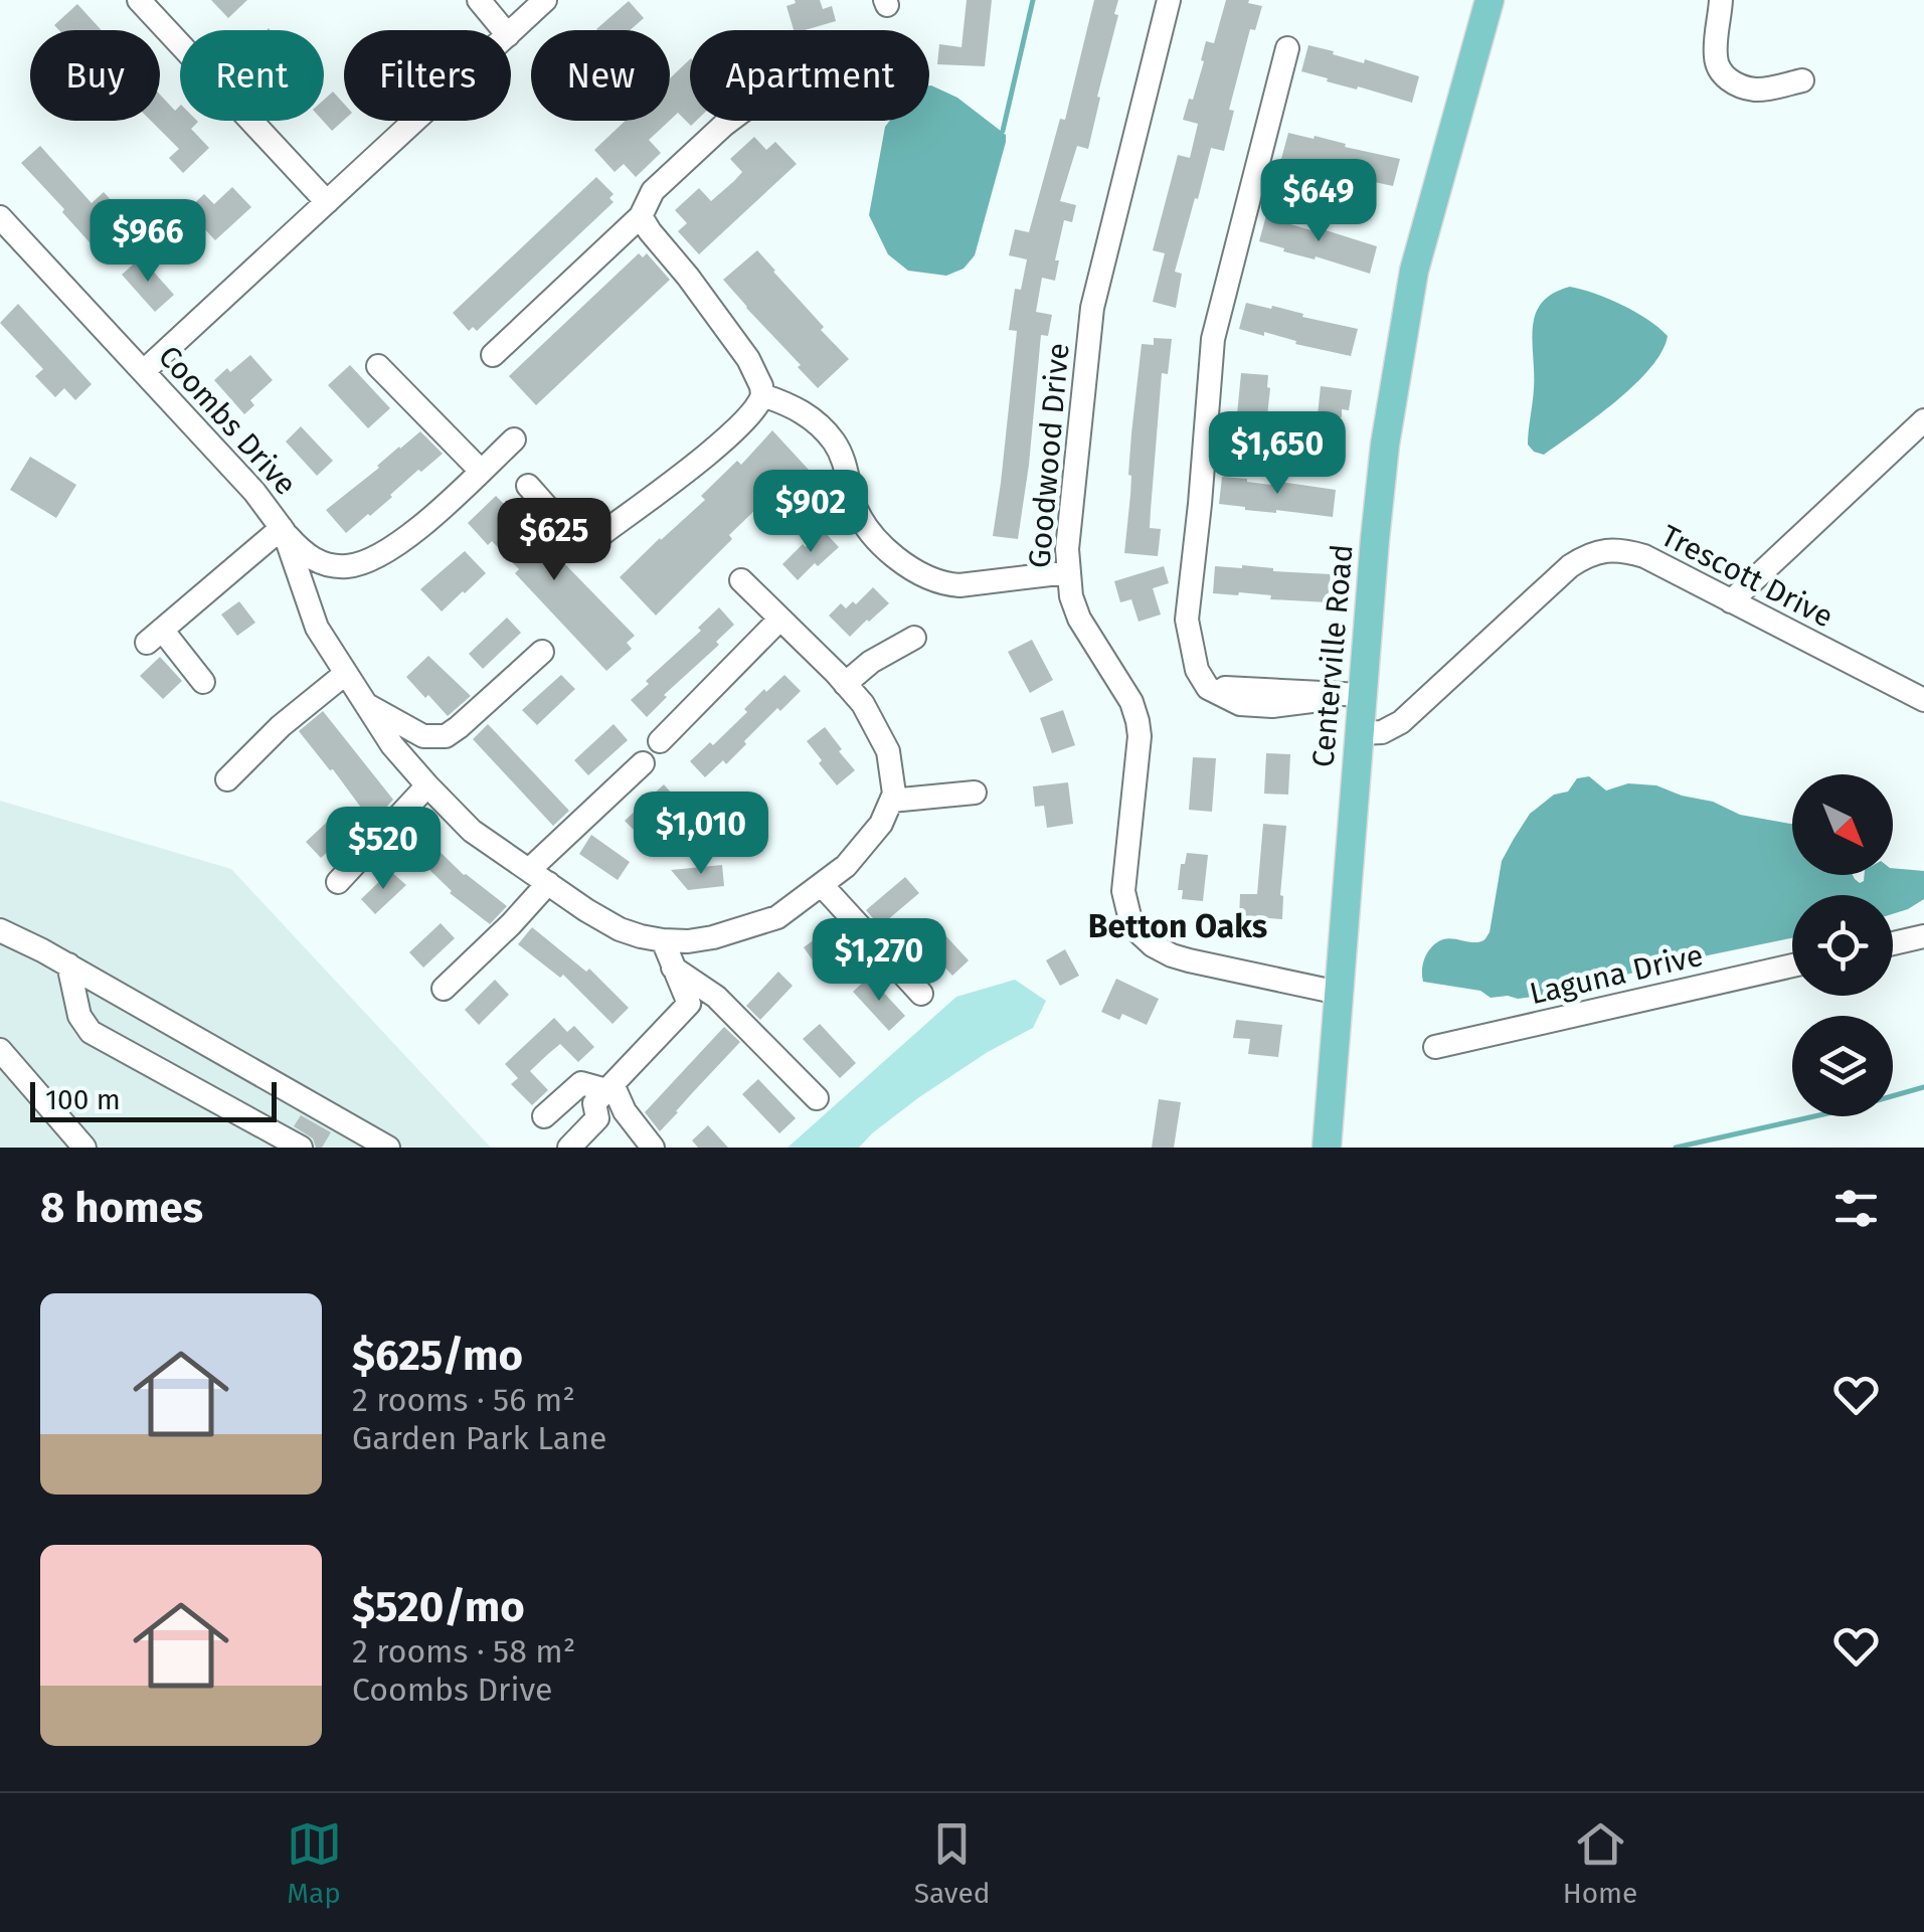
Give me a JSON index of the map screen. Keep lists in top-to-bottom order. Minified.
{"streets":{"main road":["Centerville Road"],"street":["Coombs Drive","Goodwood Drive","Trescott Drive","Laguna Drive"]},"crossings":[["Goodwood Drive","Centerville Road"],["Trescott Drive","Centerville Road"]],"districts":["Betton Oaks"],"scale_bar":"100 m","north":"bottom right","page":{"chip":["Buy","Rent","Filters","New","Apartment"],"price":["$649","$966","$1,650","$902","$625","$1,010","$520","$1,270"],"scale":"100 m","heading":"8 homes","list":[{"name":"$625/mo","note":"2 rooms · 56 m² · Garden Park Lane"},{"name":"$520/mo","note":"2 rooms · 58 m² · Coombs Drive"}],"tabs":["Map","Saved","Home"]}}
